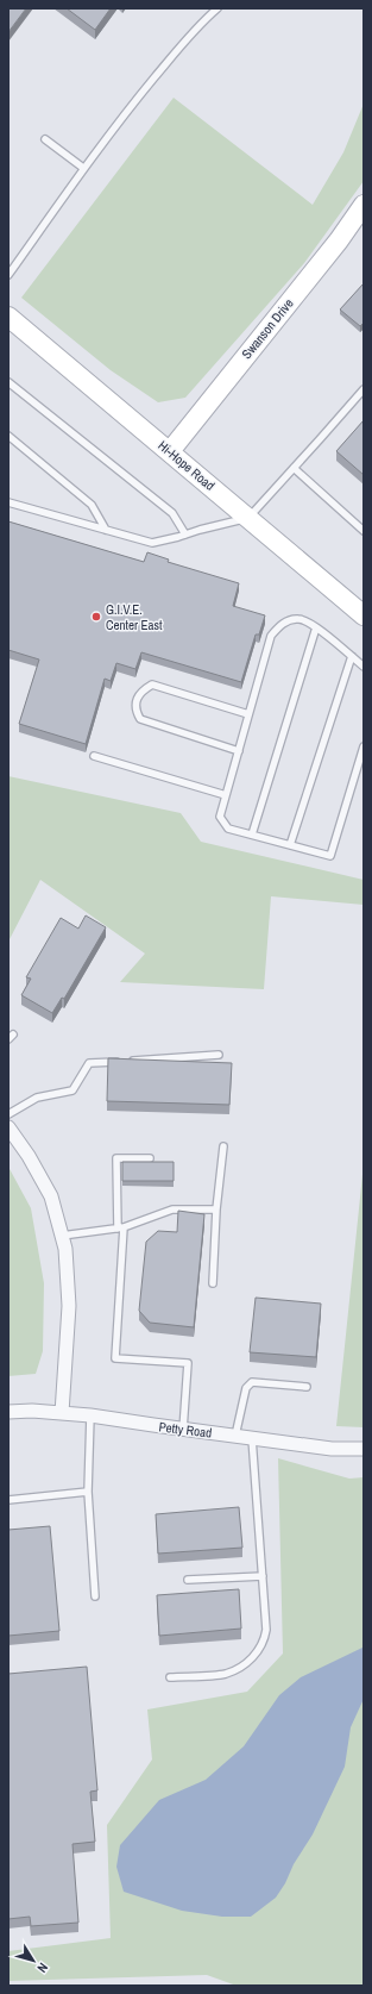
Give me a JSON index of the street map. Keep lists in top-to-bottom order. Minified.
{"streets":{"street":["Swanson Drive","Hi-Hope Road","Petty Road"]},"crossings":[["Swanson Drive","Hi-Hope Road"]],"places":["G.I.V.E. Center East"],"north":"bottom right"}
